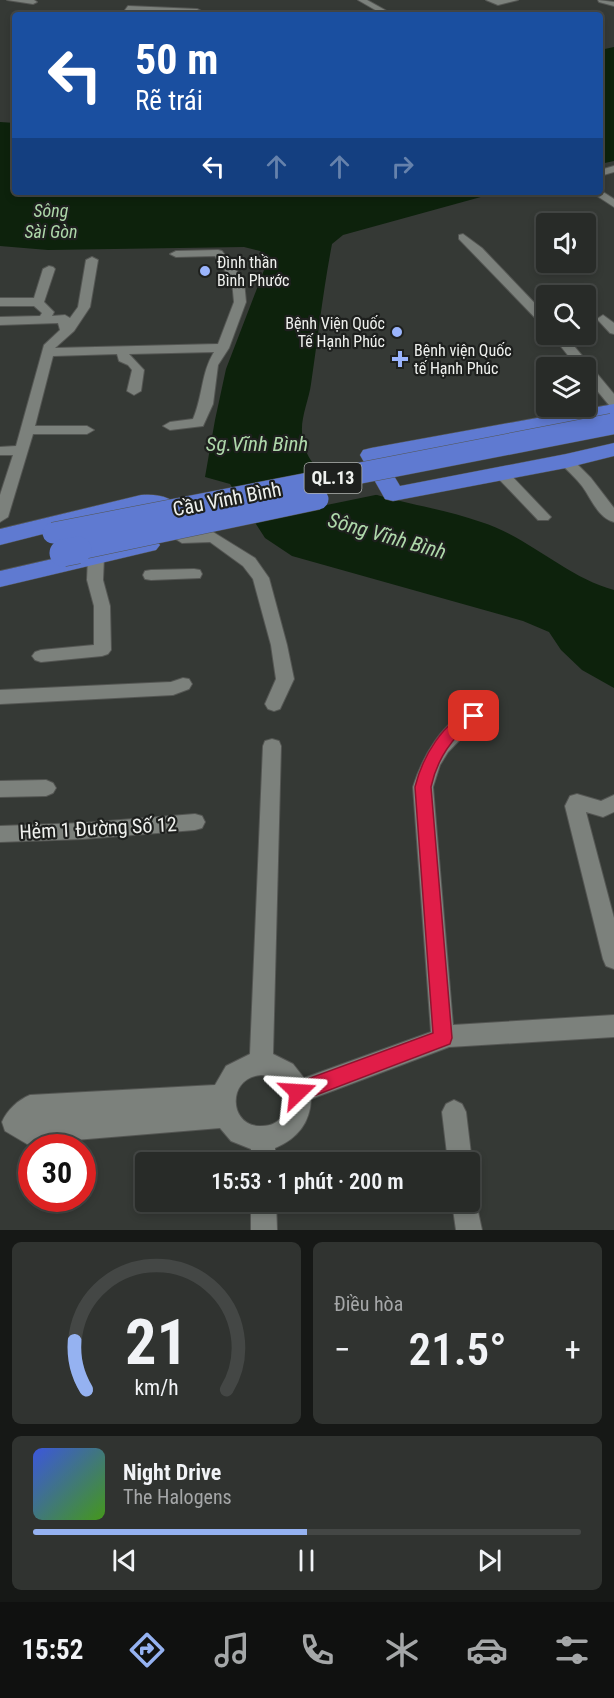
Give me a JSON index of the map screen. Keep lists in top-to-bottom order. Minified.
{"streets":{"highway":["QL.13","Cầu Vĩnh Bình"],"street":["Hẻm 1 Đường Số 12"]},"crossings":[["QL.13","Cầu Vĩnh Bình"]],"water":["Sông Sài Gòn","Sg.Vĩnh Bình","Sông Vĩnh Bình"],"places":{"other":["Đình thần Bình Phước","Bệnh Viện Quốc Tế Hạnh Phúc"],"health":["Bệnh viện Quốc tế Hạnh Phúc"]},"page":{"turn":["50 m","Rẽ trái"],"limit":"30","trip":"15:53 · 1 phút · 200 m","tile":"Điều hòa","heat":["−","21.5°","+"],"song":["Night Drive","The Halogens"],"tabs":"15:52","gauge":["21","km/h"]}}
